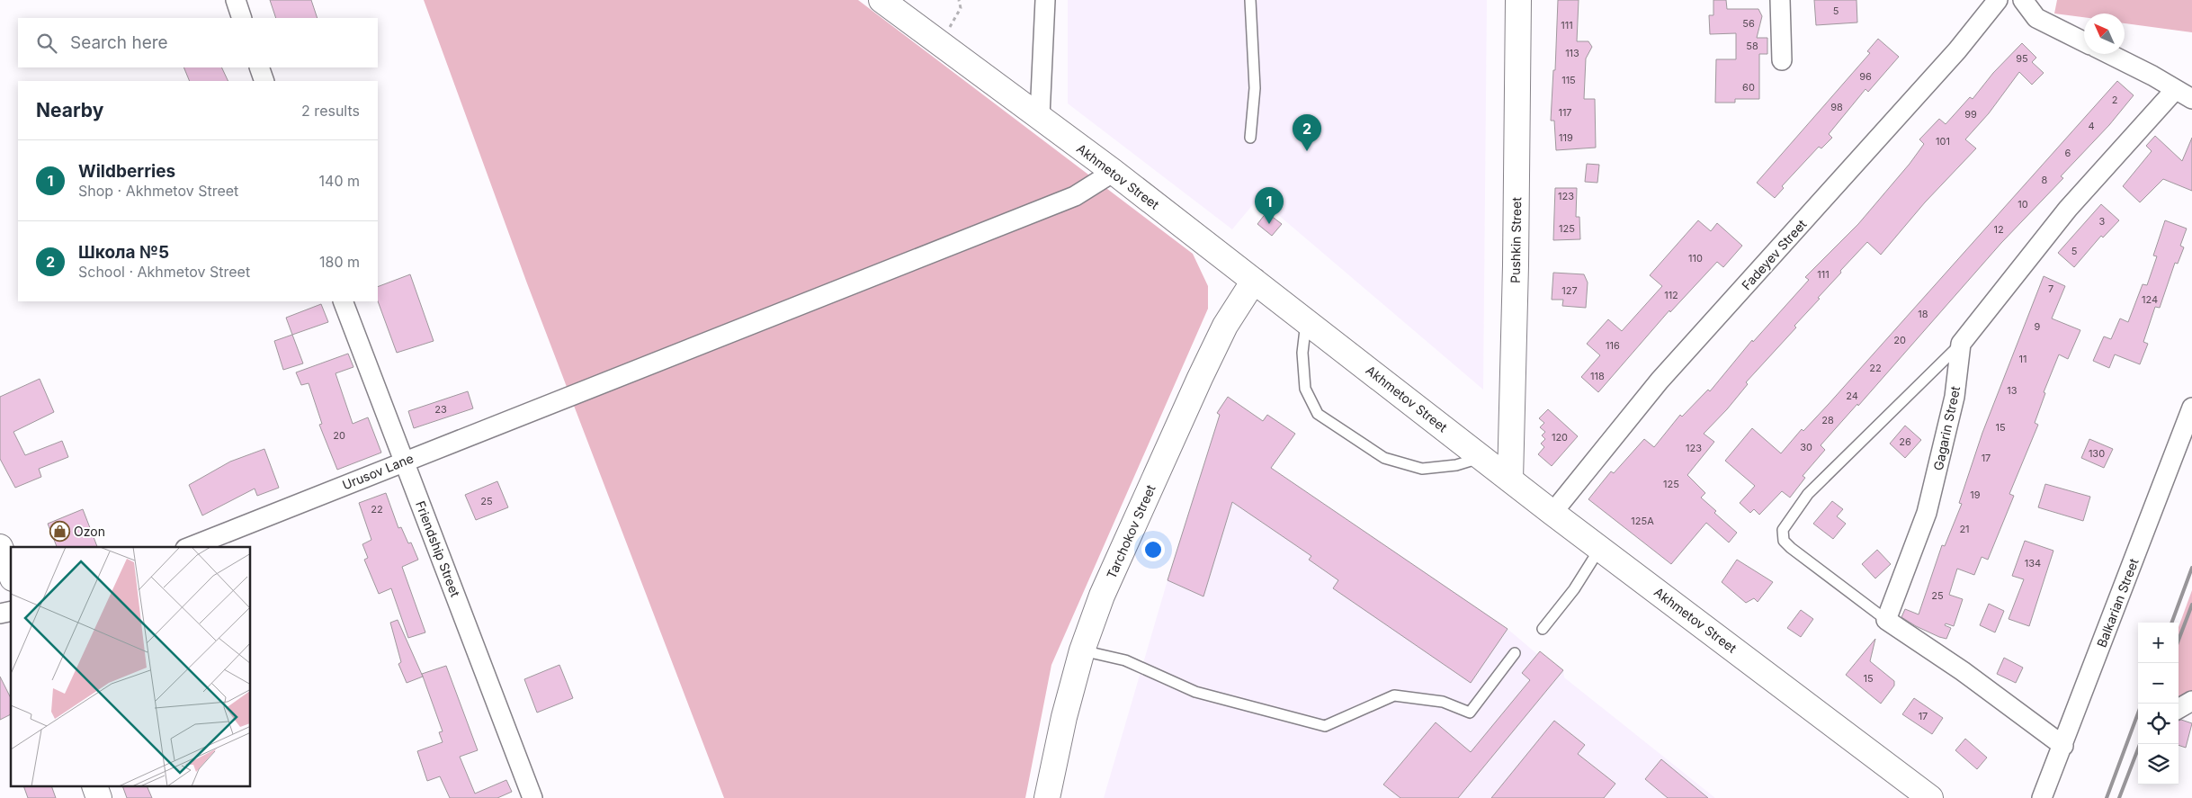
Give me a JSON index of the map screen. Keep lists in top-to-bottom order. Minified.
{"streets":{"main road":["Akhmetov Street","Pushkin Street","Tarchokov Street"],"street":["Fadeyev Street","Gagarin Street","Urusov Lane","Friendship Street","Balkarian Street"]},"crossings":[["Akhmetov Street","Pushkin Street"],["Akhmetov Street","Fadeyev Street"],["Akhmetov Street","Urusov Lane"],["Akhmetov Street","Tarchokov Street"],["Urusov Lane","Friendship Street"]],"places":{"shop":["Ozon"]},"house_numbers":["5","56","111","58","113","95","96","115","60","2","98","117","99","4","119","101","6","8","123","10","3","125","12","5","110","111","7","127","112","124","18","9","20","116","11","22","118","13","24","23","28","15","20","120","26","30","123","130","17","125","19","25","22","125А","21","134","25","15","17"],"north":"top left","page":{"search":"Search here","heading":["Nearby","2 results"],"pins":["2","1"],"list":[{"mark":"1","name":"Wildberries","note":"Shop · Akhmetov Street","value":"140 m"},{"mark":"2","name":"Школа №5","note":"School · Akhmetov Street","value":"180 m"}],"map_buttons":["+","−"]}}
